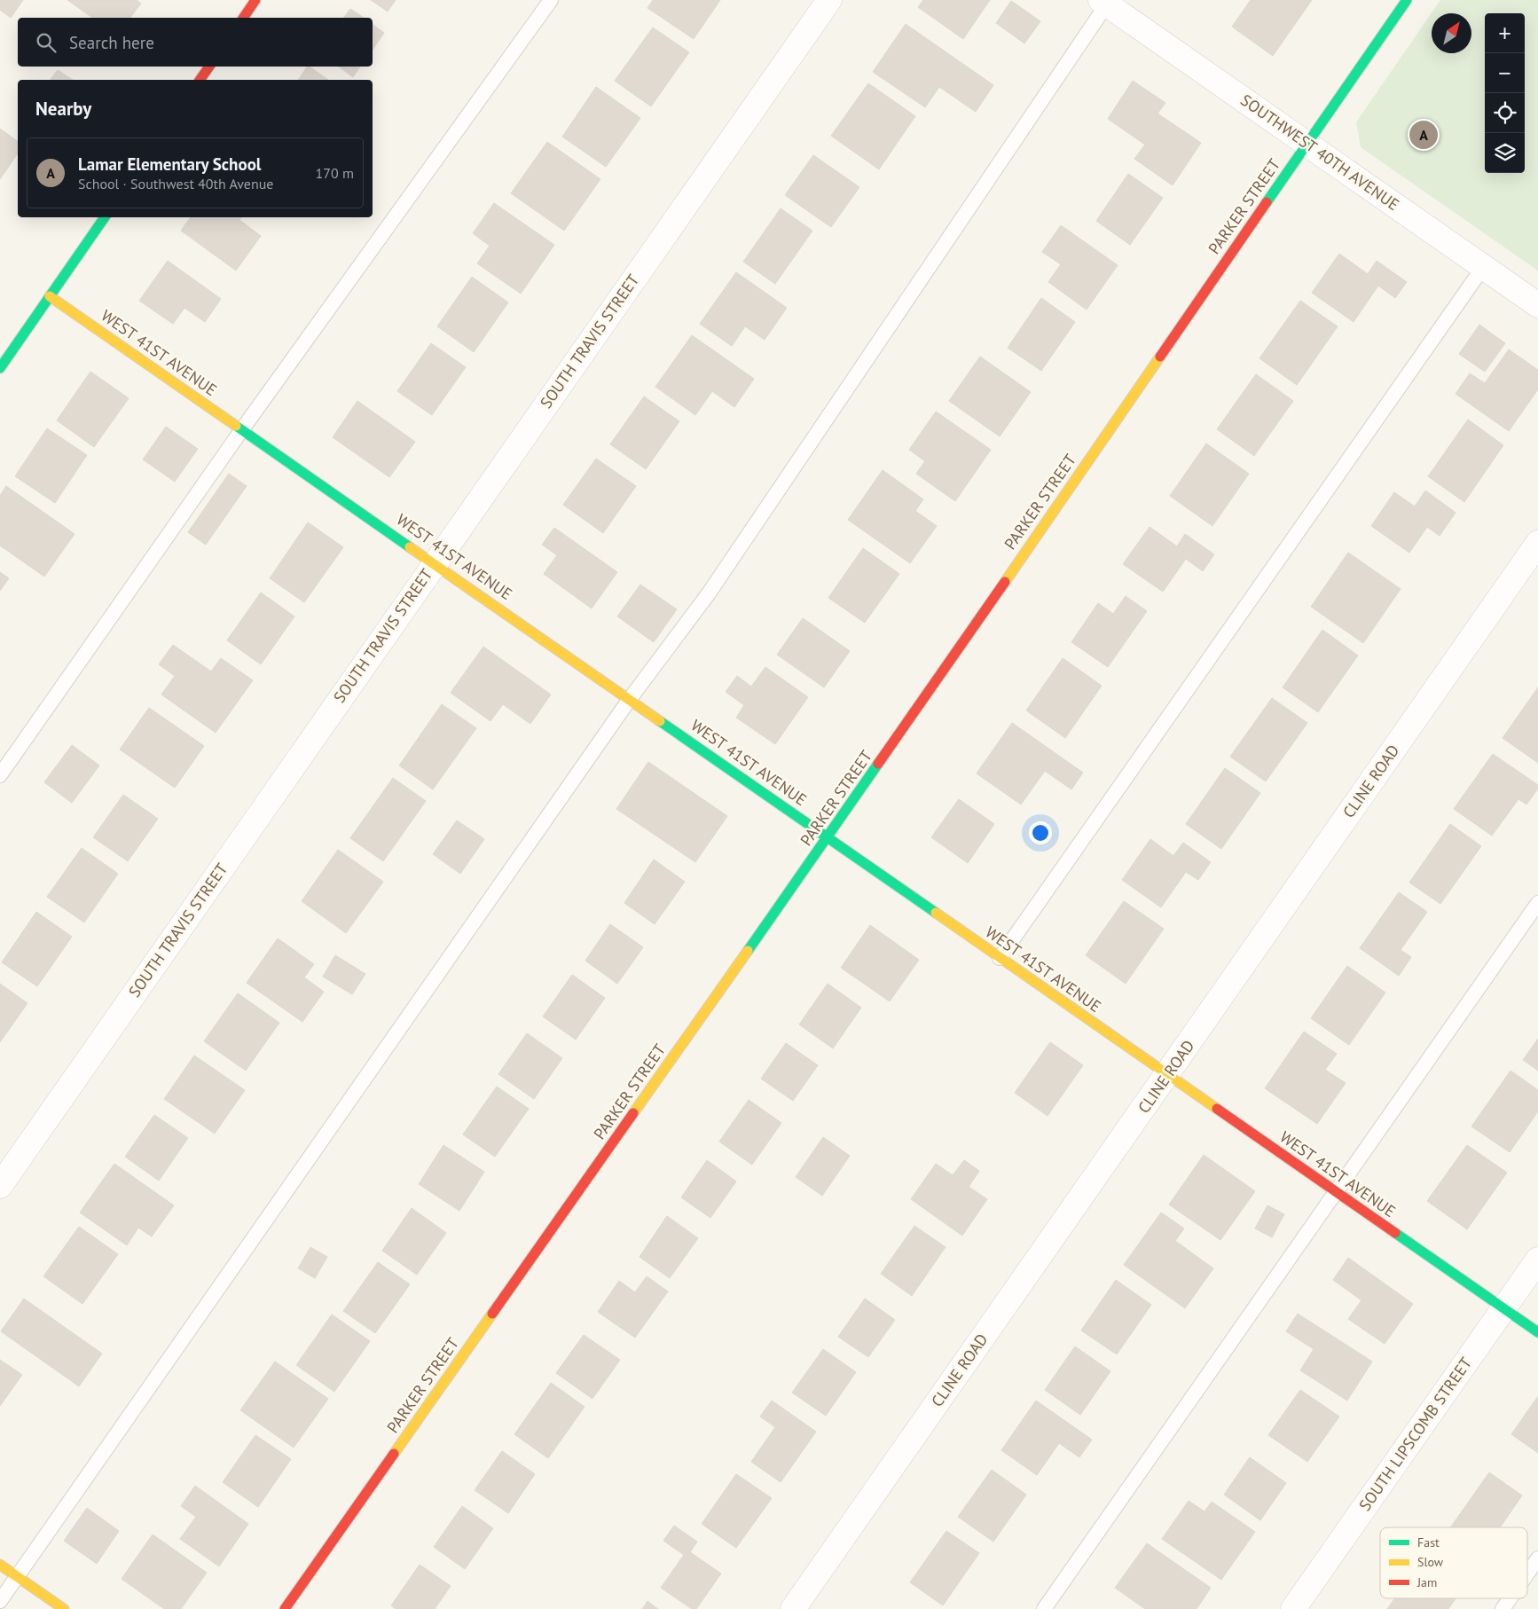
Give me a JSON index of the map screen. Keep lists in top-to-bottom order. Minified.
{"streets":{"street":["SOUTHWEST 40TH AVENUE","PARKER STREET","SOUTH TRAVIS STREET","WEST 41ST AVENUE","CLINE ROAD","SOUTH LIPSCOMB STREET"]},"crossings":[["SOUTHWEST 40TH AVENUE","PARKER STREET"],["PARKER STREET","WEST 41ST AVENUE"],["SOUTH TRAVIS STREET","WEST 41ST AVENUE"],["WEST 41ST AVENUE","CLINE ROAD"],["WEST 41ST AVENUE","SOUTH LIPSCOMB STREET"]],"legend":["Fast","Slow","Jam"],"north":"top right","page":{"map_buttons":["+","−"],"search":"Search here","heading":"Nearby","pins":"A","list":[{"mark":"A","name":"Lamar Elementary School","note":"School · Southwest 40th Avenue","value":"170 m"}]}}
